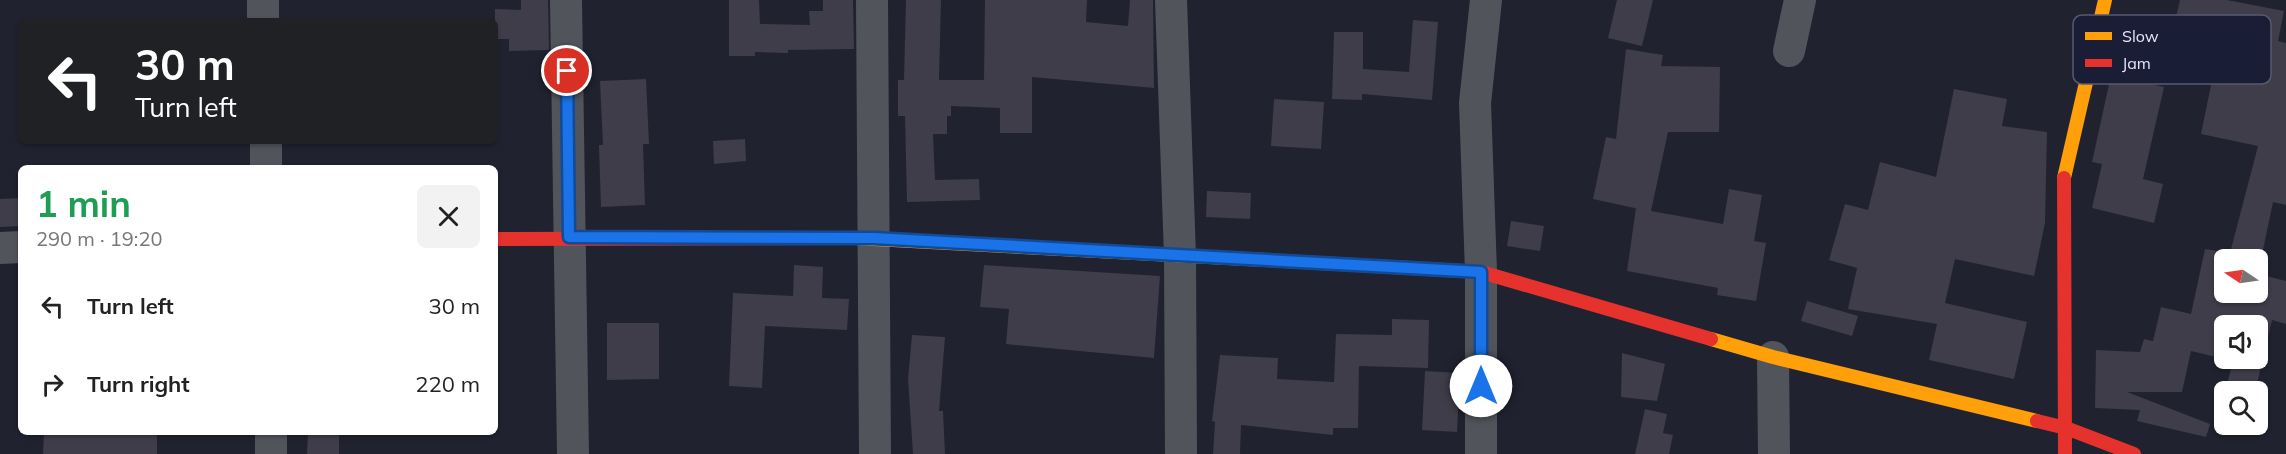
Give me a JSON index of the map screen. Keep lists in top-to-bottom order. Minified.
{"legend":["Slow","Jam"],"north":"left","page":{"turn":["30 m","Turn left"],"heading":["1 min","290 m · 19:20"],"list":[{"name":"Turn left","value":"30 m"},{"name":"Turn right","value":"220 m"}]}}
